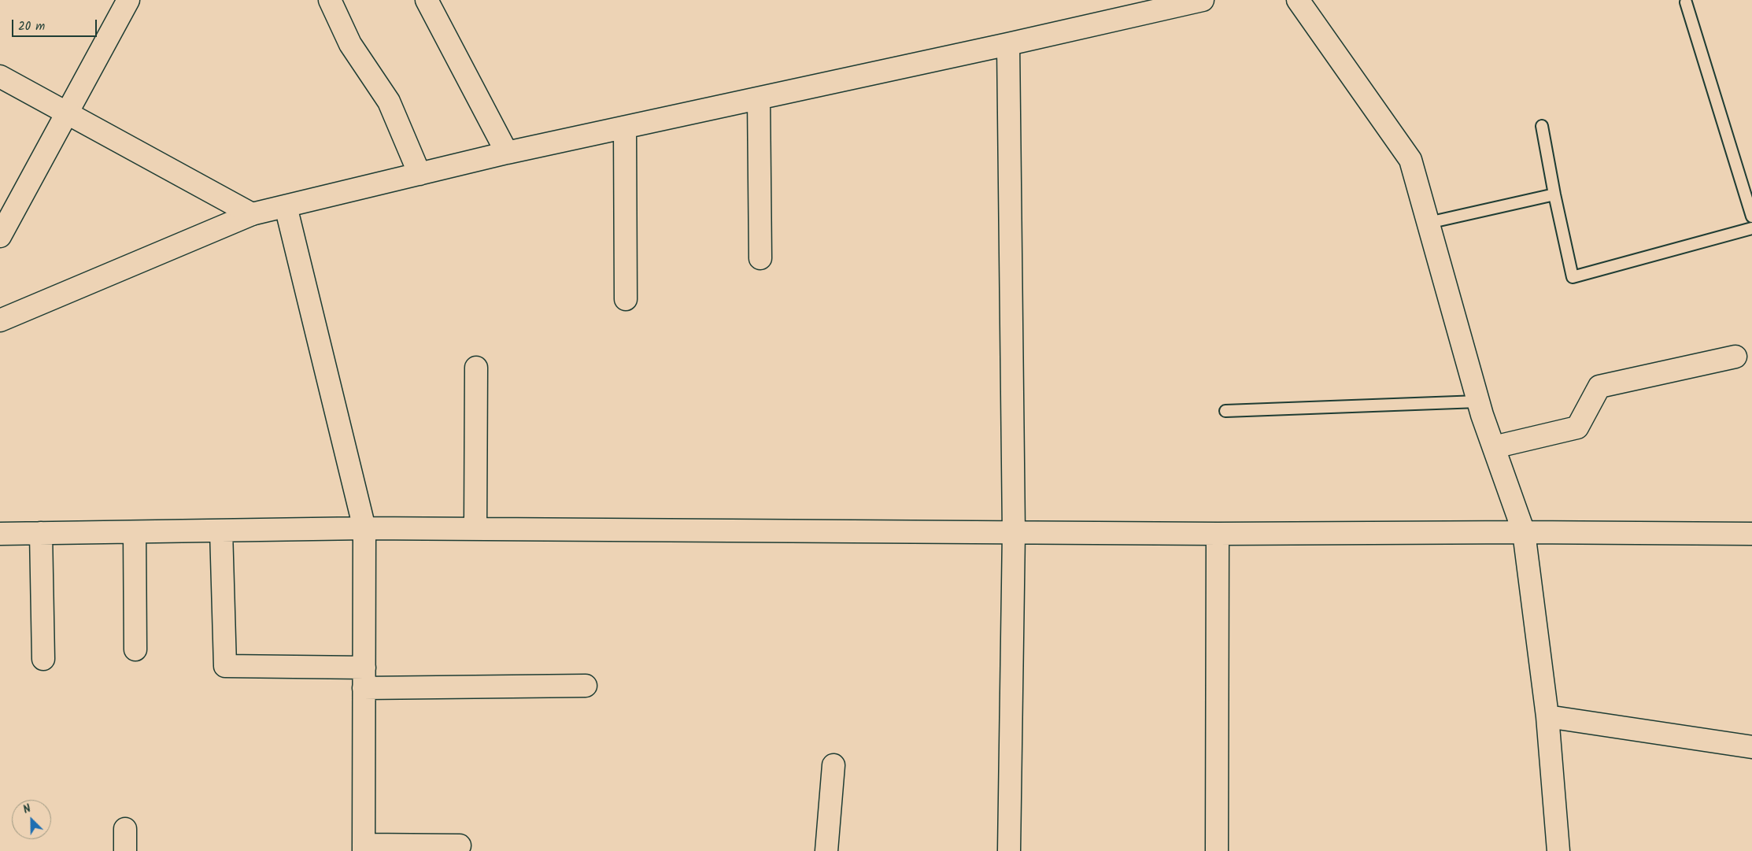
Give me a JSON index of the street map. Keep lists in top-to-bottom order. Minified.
{"scale_bar":"20 m","north":"top left"}
